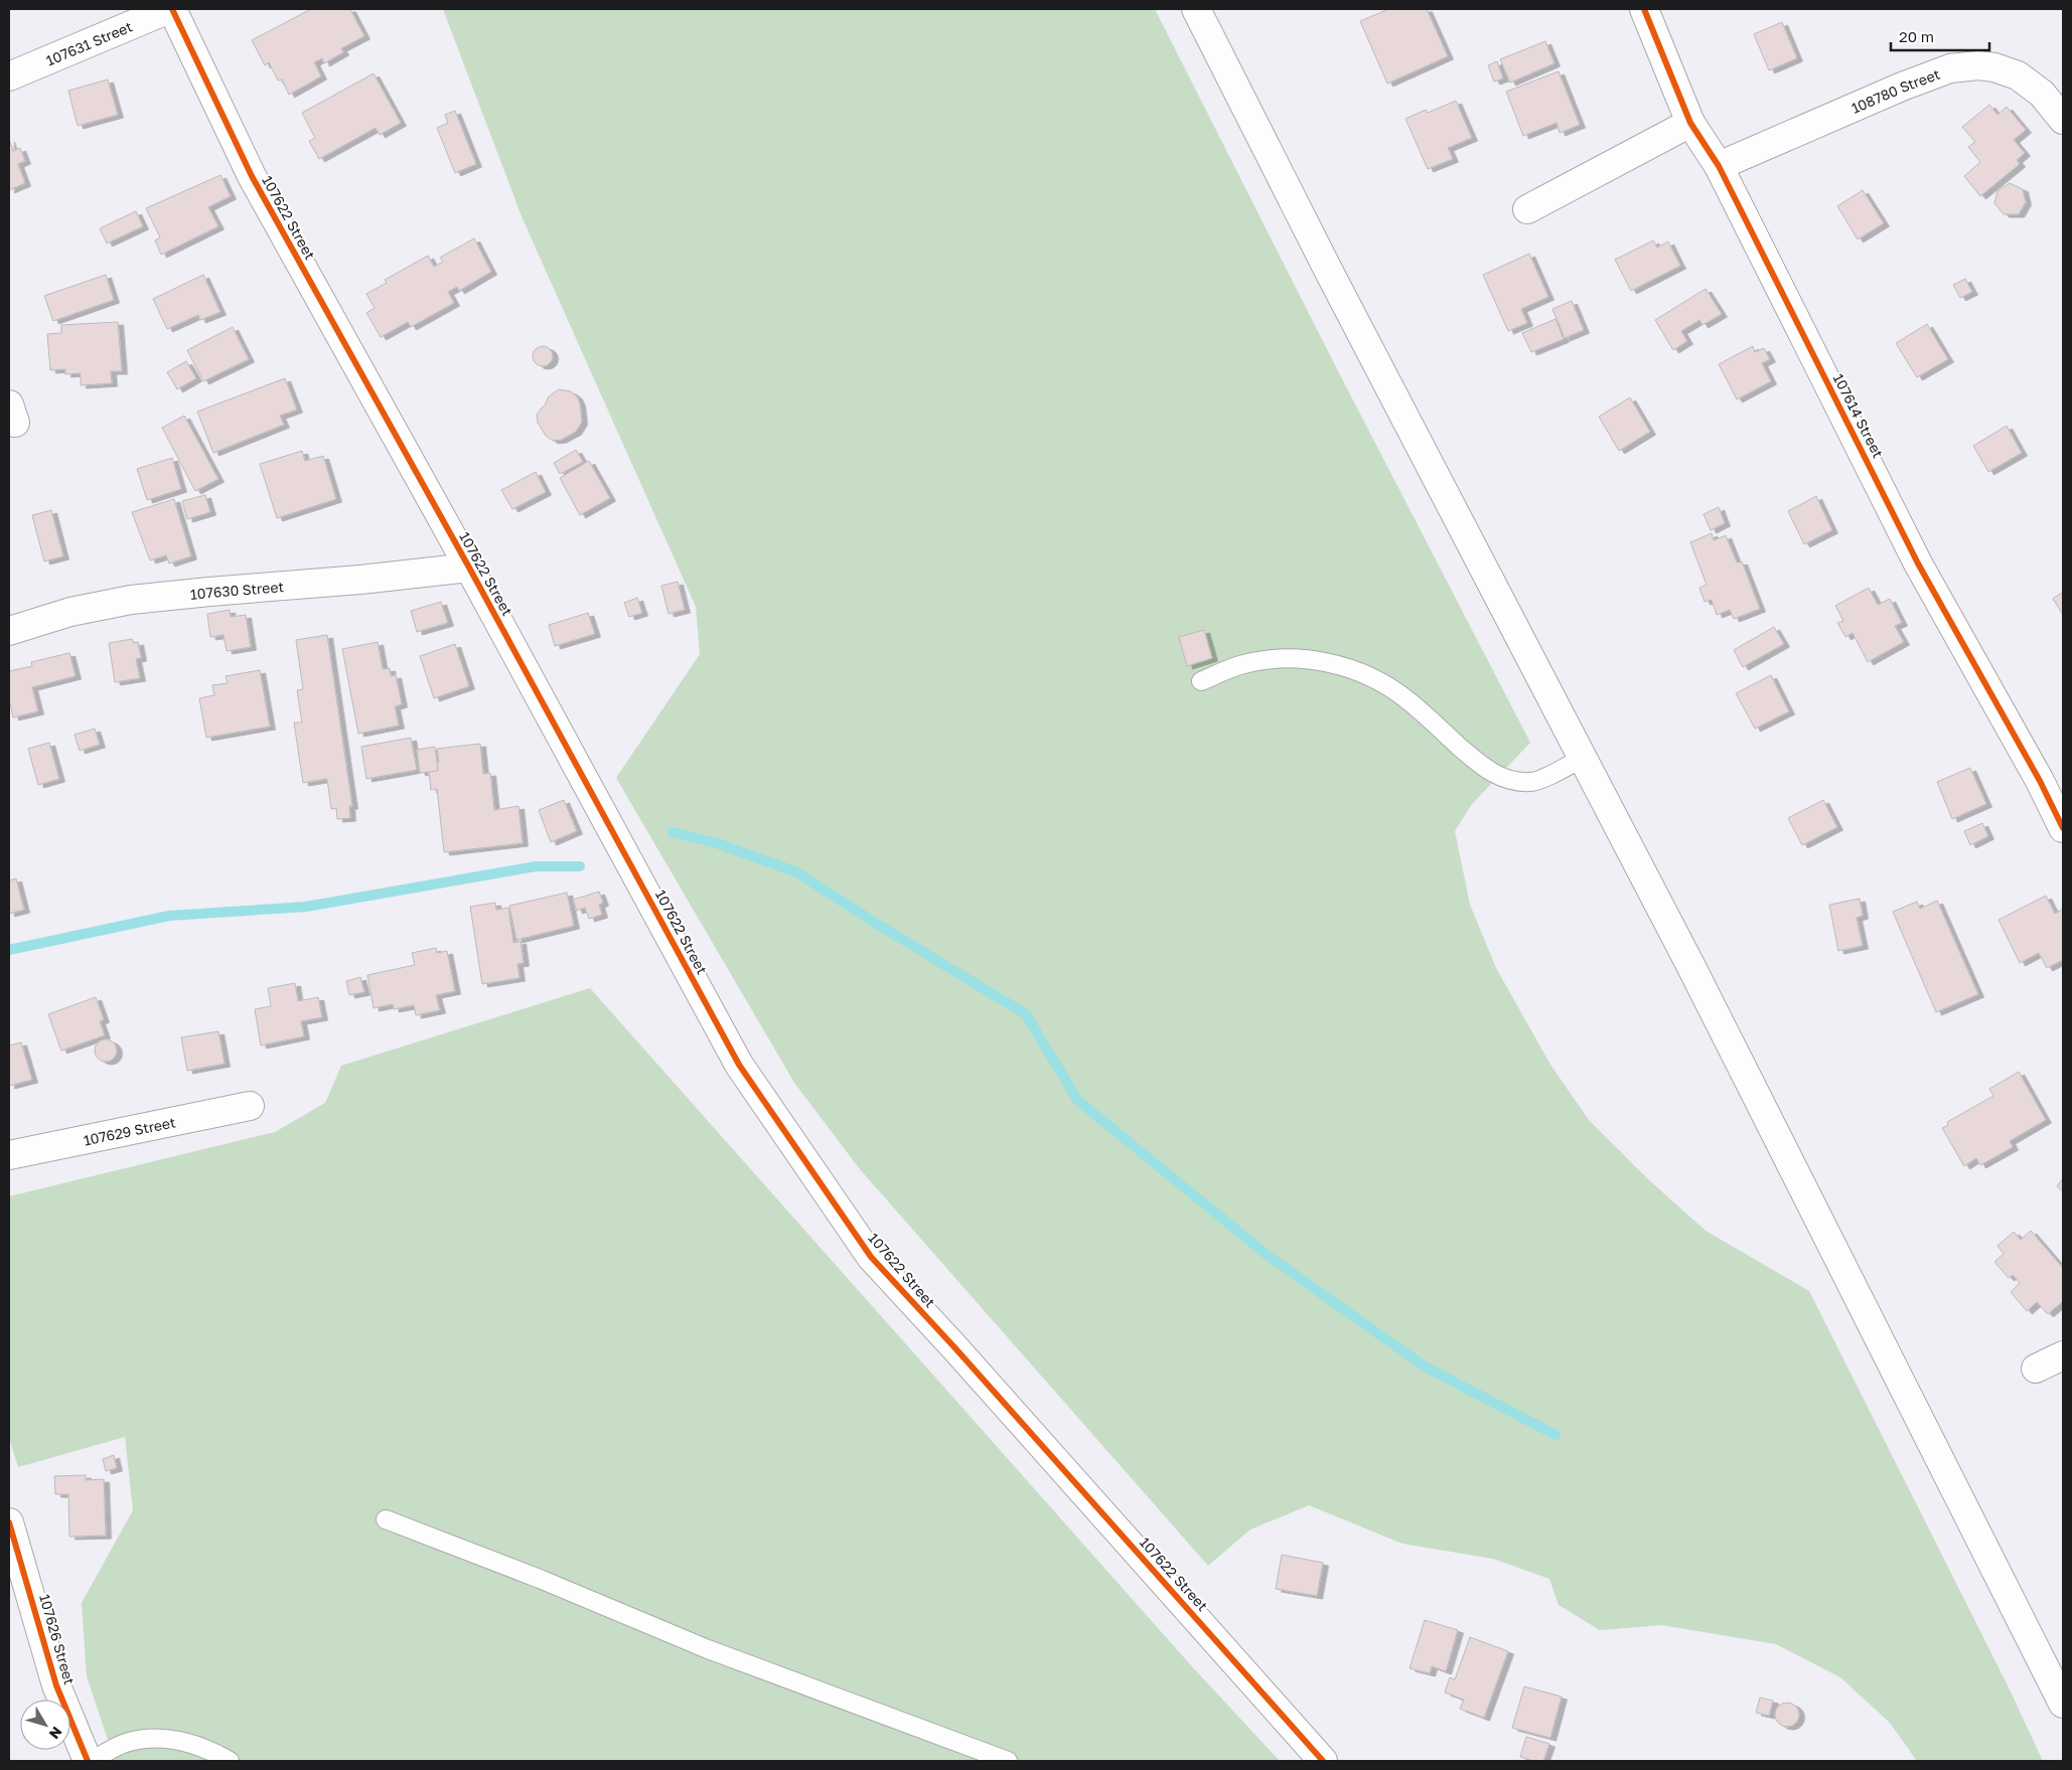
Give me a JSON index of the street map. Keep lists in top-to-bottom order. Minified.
{"streets":{"street":["107631 Street","108780 Street","107622 Street","107614 Street","107630 Street","107629 Street","107626 Street"]},"crossings":[["107631 Street","107622 Street"],["108780 Street","107614 Street"],["107622 Street","107630 Street"]],"scale_bar":"20 m","north":"bottom right"}
